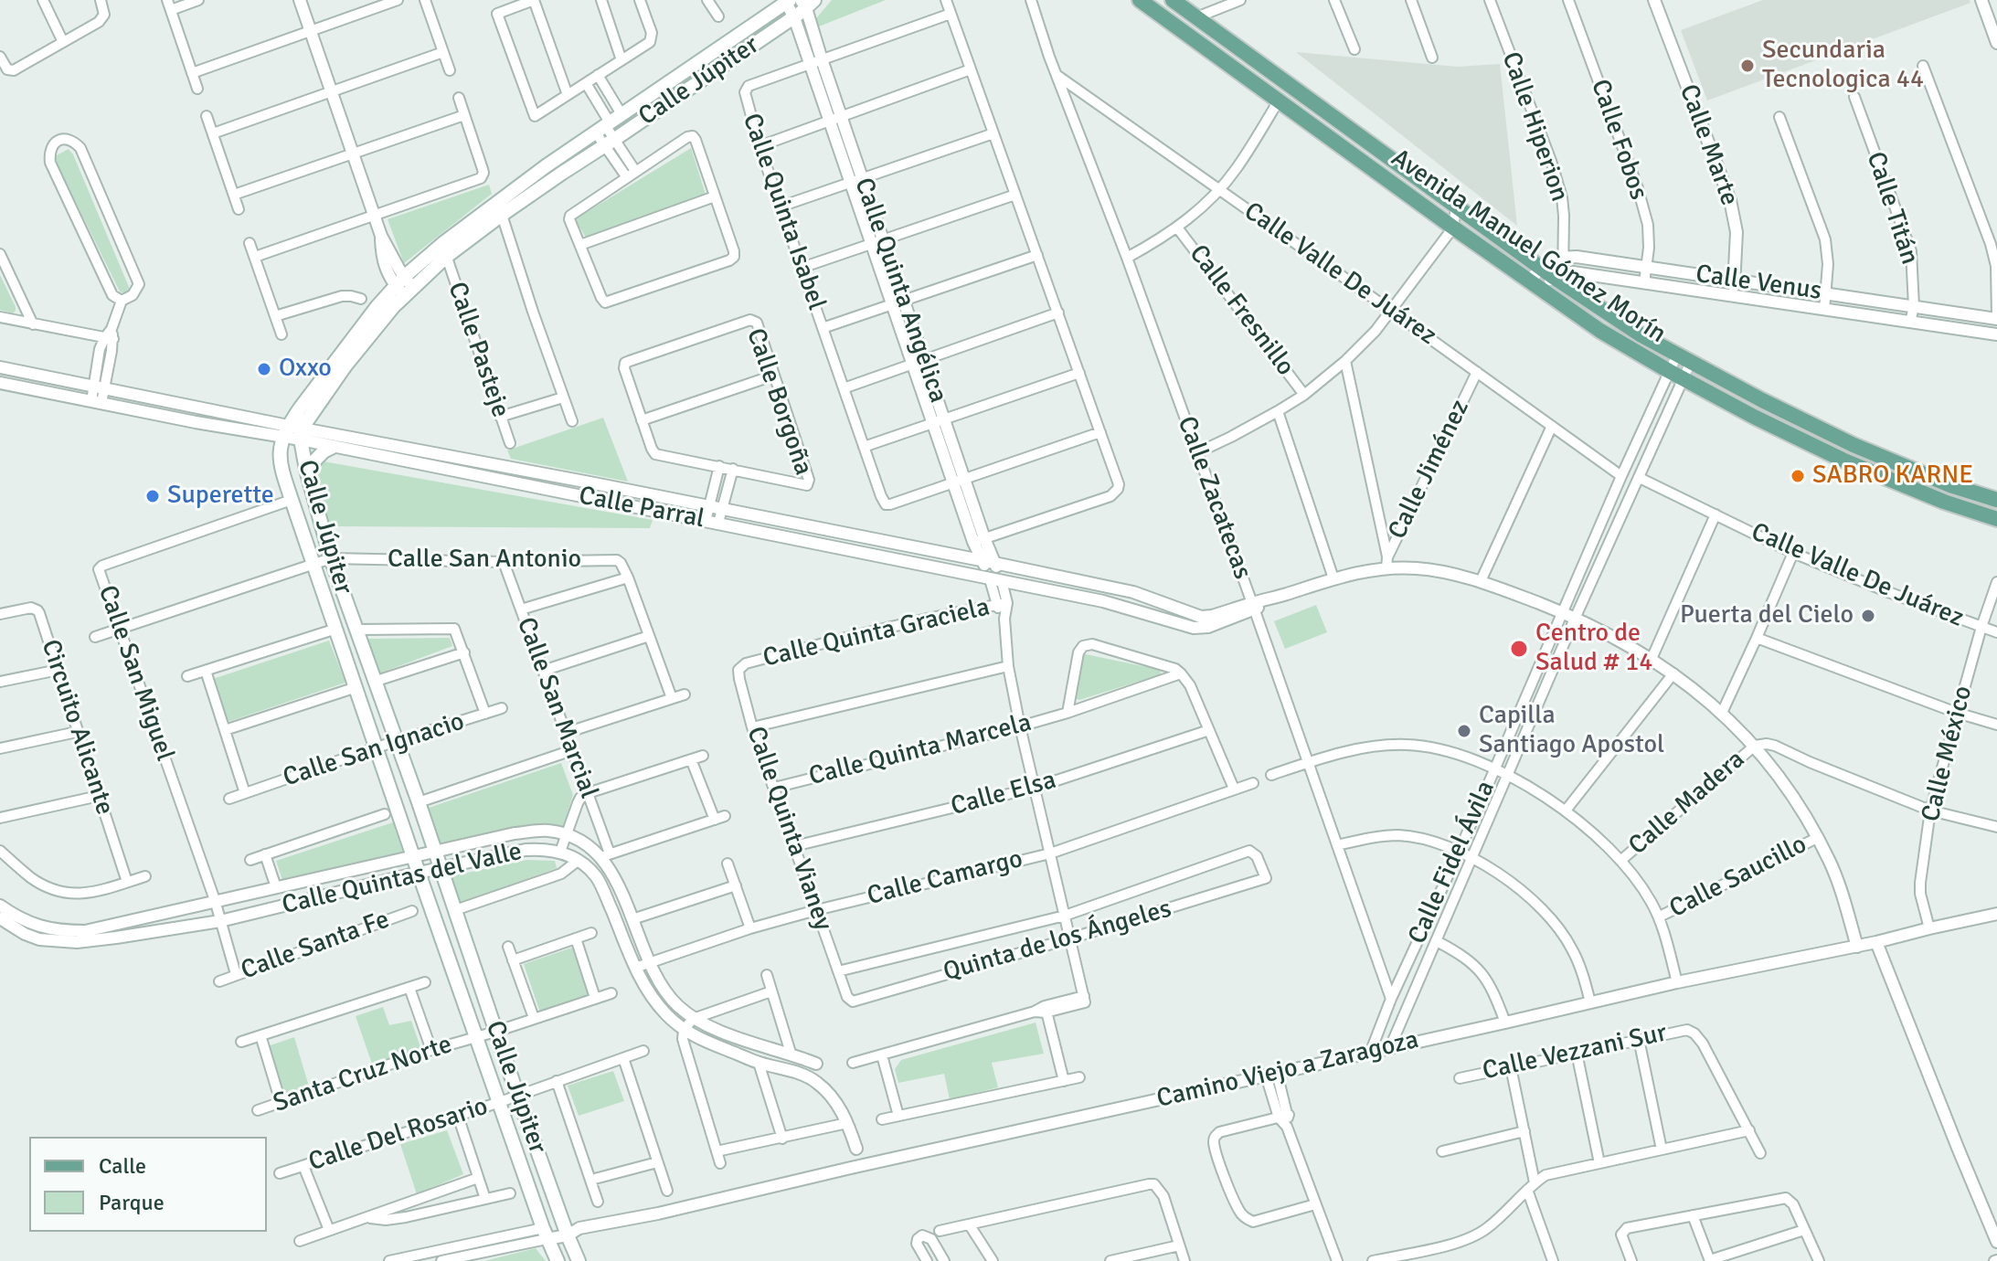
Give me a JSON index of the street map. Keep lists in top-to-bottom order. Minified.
{"streets":{"main road":["Calle Júpiter","Avenida Manuel Gómez Morín"],"street":["Calle Hiperion","Calle Fobos","Calle Marte","Calle Titán","Calle Quinta Isabel","Calle Valle De Juárez","Calle Venus","Calle Quinta Angélica","Calle Fresnillo","Calle Pasteje","Calle Borgoña","Calle Jiménez","Calle Zacatecas","Calle Parral","Calle San Antonio","Calle Quinta Graciela","Calle San Miguel","Calle San Marcial","Circuito Alicante","Calle San Ignacio","Calle Quinta Marcela","Calle México","Calle Elsa","Calle Madera","Calle Quinta Vianey","Calle Fidel Ávila","Calle Saucillo","Calle Camargo","Calle Quintas del Valle","Quinta de los Ángeles","Calle Santa Fe","Calle Vezzani Sur","Camino Viejo a Zaragoza","Santa Cruz Norte","Calle Del Rosario"]},"crossings":[["Calle Júpiter","Calle Quinta Angélica"],["Calle Júpiter","Calle Pasteje"],["Calle Júpiter","Calle Parral"],["Calle Júpiter","Calle San Antonio"],["Calle Júpiter","Calle San Miguel"],["Calle Júpiter","Calle San Ignacio"],["Calle Júpiter","Calle Quintas del Valle"],["Calle Júpiter","Camino Viejo a Zaragoza"],["Calle Júpiter","Santa Cruz Norte"],["Calle Júpiter","Calle Del Rosario"],["Calle Hiperion","Avenida Manuel Gómez Morín"],["Calle Hiperion","Calle Venus"],["Calle Fobos","Calle Venus"],["Calle Marte","Calle Venus"],["Calle Titán","Calle Venus"],["Calle Quinta Isabel","Calle Quinta Angélica"],["Avenida Manuel Gómez Morín","Calle Venus"],["Avenida Manuel Gómez Morín","Calle Fidel Ávila"],["Calle Valle De Juárez","Calle Jiménez"],["Calle Valle De Juárez","Calle Zacatecas"],["Calle Valle De Juárez","Calle México"],["Calle Valle De Juárez","Calle Fidel Ávila"],["Calle Quinta Angélica","Calle Parral"],["Calle Jiménez","Calle Parral"],["Calle Zacatecas","Calle Parral"],["Calle Zacatecas","Calle Fidel Ávila"],["Calle Parral","Calle Madera"],["Calle Parral","Calle Fidel Ávila"],["Calle Parral","Calle Saucillo"],["Calle Parral","Camino Viejo a Zaragoza"],["Calle San Antonio","Calle San Miguel"],["Calle San Antonio","Calle San Marcial"],["Calle Quinta Graciela","Calle Quinta Vianey"],["Calle San Miguel","Calle Quintas del Valle"],["Calle San Miguel","Calle Santa Fe"],["Calle San Marcial","Calle Quintas del Valle"],["Calle Quinta Marcela","Calle Quinta Vianey"],["Calle México","Camino Viejo a Zaragoza"],["Calle Elsa","Calle Quinta Vianey"],["Calle Quinta Vianey","Calle Camargo"],["Calle Quinta Vianey","Quinta de los Ángeles"],["Calle Fidel Ávila","Camino Viejo a Zaragoza"],["Calle Camargo","Calle Quintas del Valle"]],"places":["Secundaria Tecnologica 44","Oxxo","SABRO KARNE","Superette","Puerta del Cielo","Centro de Salud # 14","Capilla Santiago Apostol"],"legend":["Calle","Parque"]}
